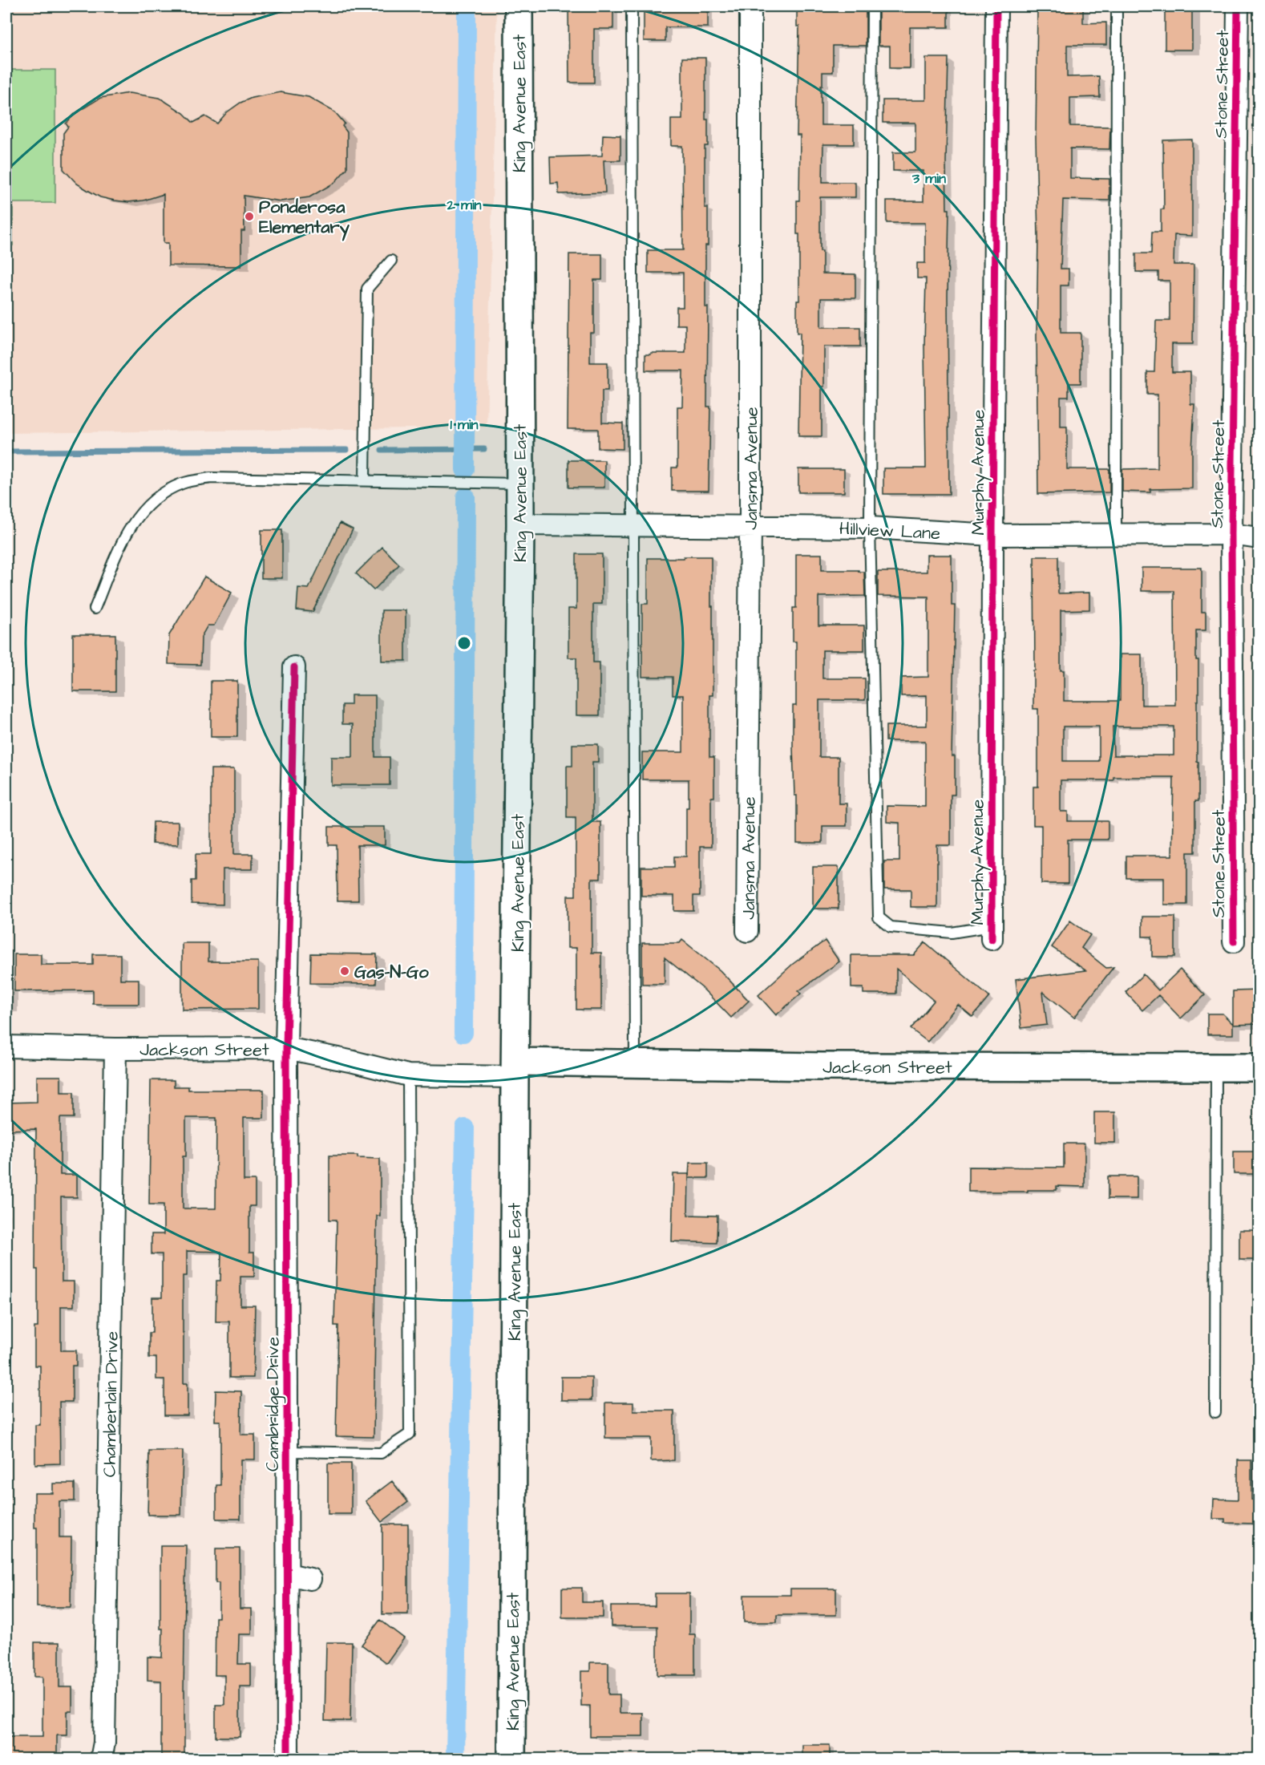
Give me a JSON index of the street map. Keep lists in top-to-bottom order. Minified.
{"streets":{"main road":["King Avenue East","Jackson Street"],"street":["Stone Street","Jansma Avenue","Murphy Avenue","Hillview Lane","Chamberlain Drive","Cambridge Drive"]},"crossings":[["Stone Street","Hillview Lane"],["King Avenue East","Hillview Lane"],["King Avenue East","Jackson Street"],["Jansma Avenue","Hillview Lane"],["Murphy Avenue","Hillview Lane"],["Jackson Street","Chamberlain Drive"],["Jackson Street","Cambridge Drive"]],"places":["Ponderosa Elementary","Gas-N-Go"],"rings":["3 min","2 min","1 min"]}
